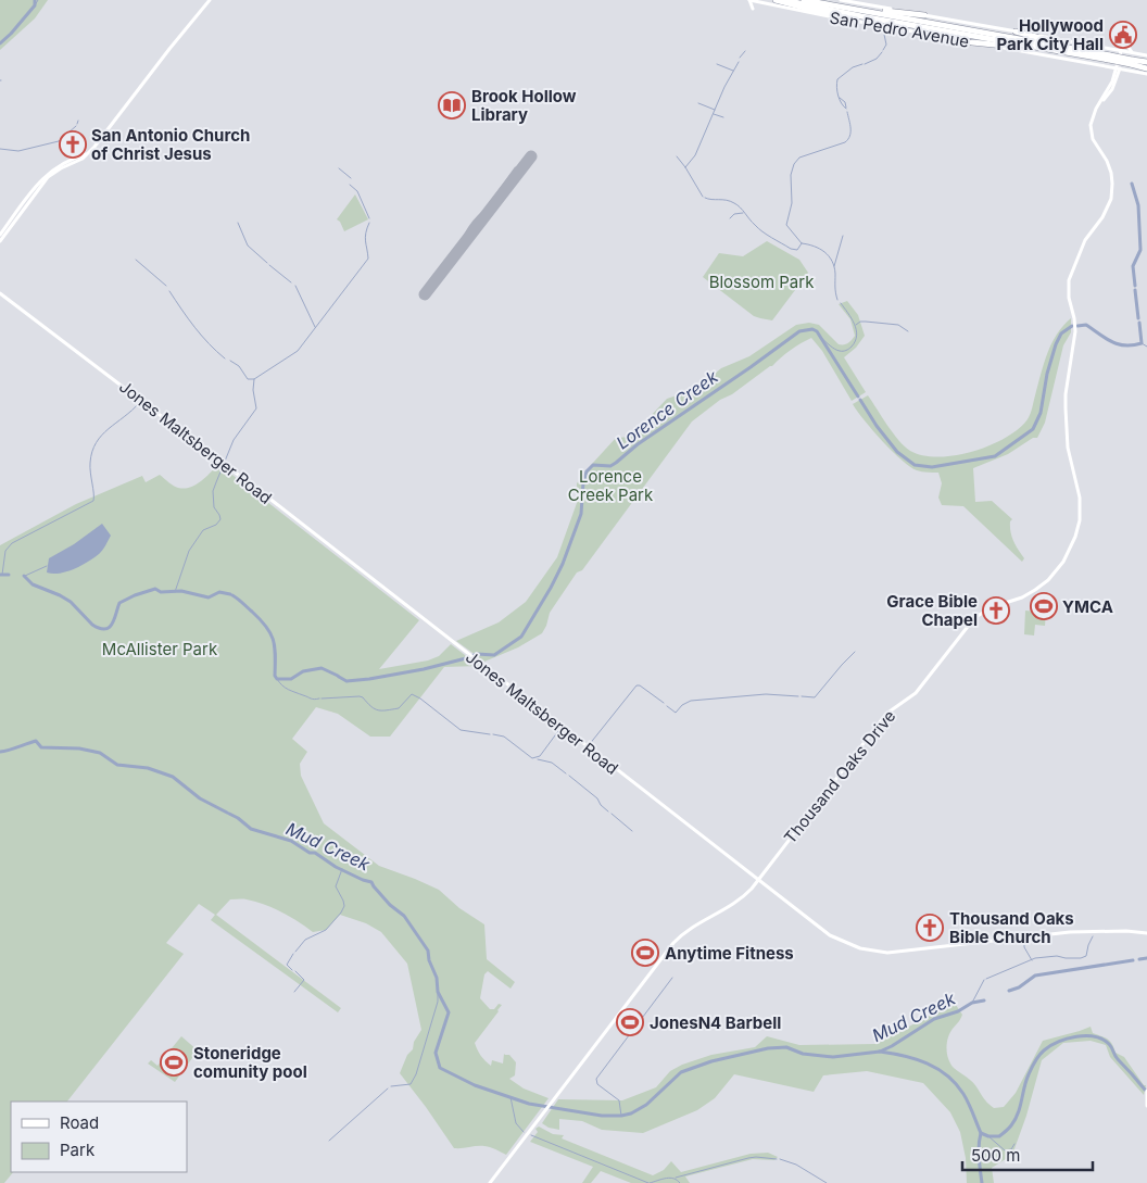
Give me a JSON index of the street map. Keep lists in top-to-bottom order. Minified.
{"streets":{"main road":["San Pedro Avenue","Jones Maltsberger Road","Thousand Oaks Drive"]},"crossings":[["San Pedro Avenue","Thousand Oaks Drive"],["Jones Maltsberger Road","Thousand Oaks Drive"]],"water":["Lorence Creek","Mud Creek"],"parks":["Blossom Park","Lorence Creek Park","McAllister Park"],"places":{"public building":["Hollywood Park City Hall"],"library":["Brook Hollow Library"],"church":["San Antonio Church of Christ Jesus","Grace Bible Chapel","Thousand Oaks Bible Church"],"sports":["YMCA","Anytime Fitness","JonesN4 Barbell","Stoneridge comunity pool"]},"legend":["Road","Park"],"scale_bar":"500 m"}
